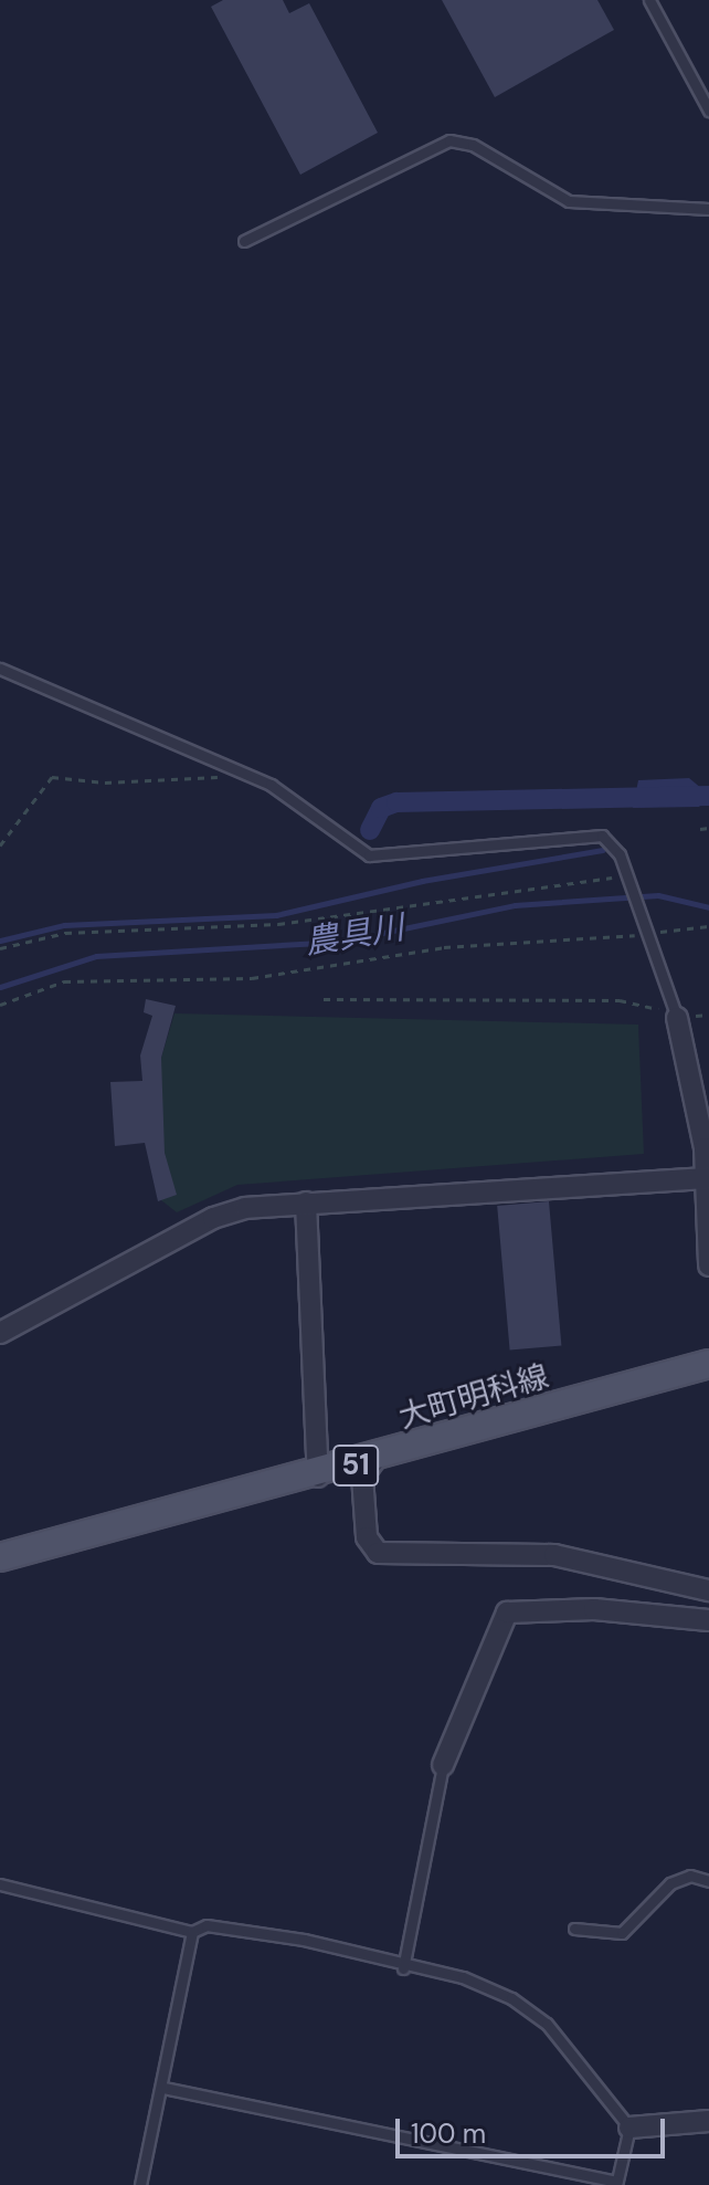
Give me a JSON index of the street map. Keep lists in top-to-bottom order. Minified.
{"streets":{"main road":["大町明科線","51"]},"water":["農具川"],"scale_bar":"100 m"}
